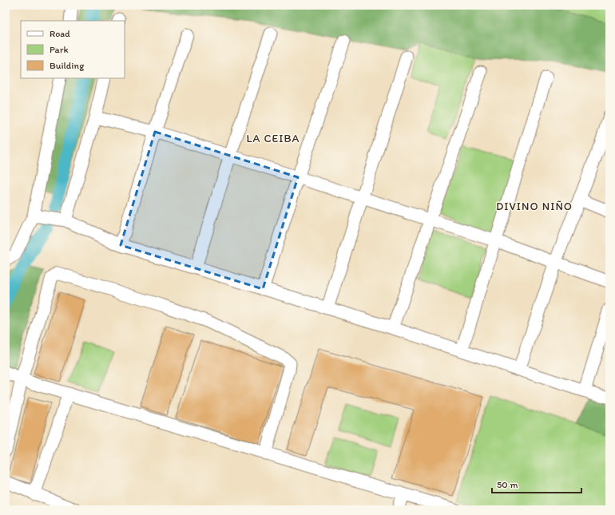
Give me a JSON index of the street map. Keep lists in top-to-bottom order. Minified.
{"districts":["LA CEIBA","DIVINO NIÑO"],"legend":["Road","Park","Building"],"scale_bar":"50 m"}
